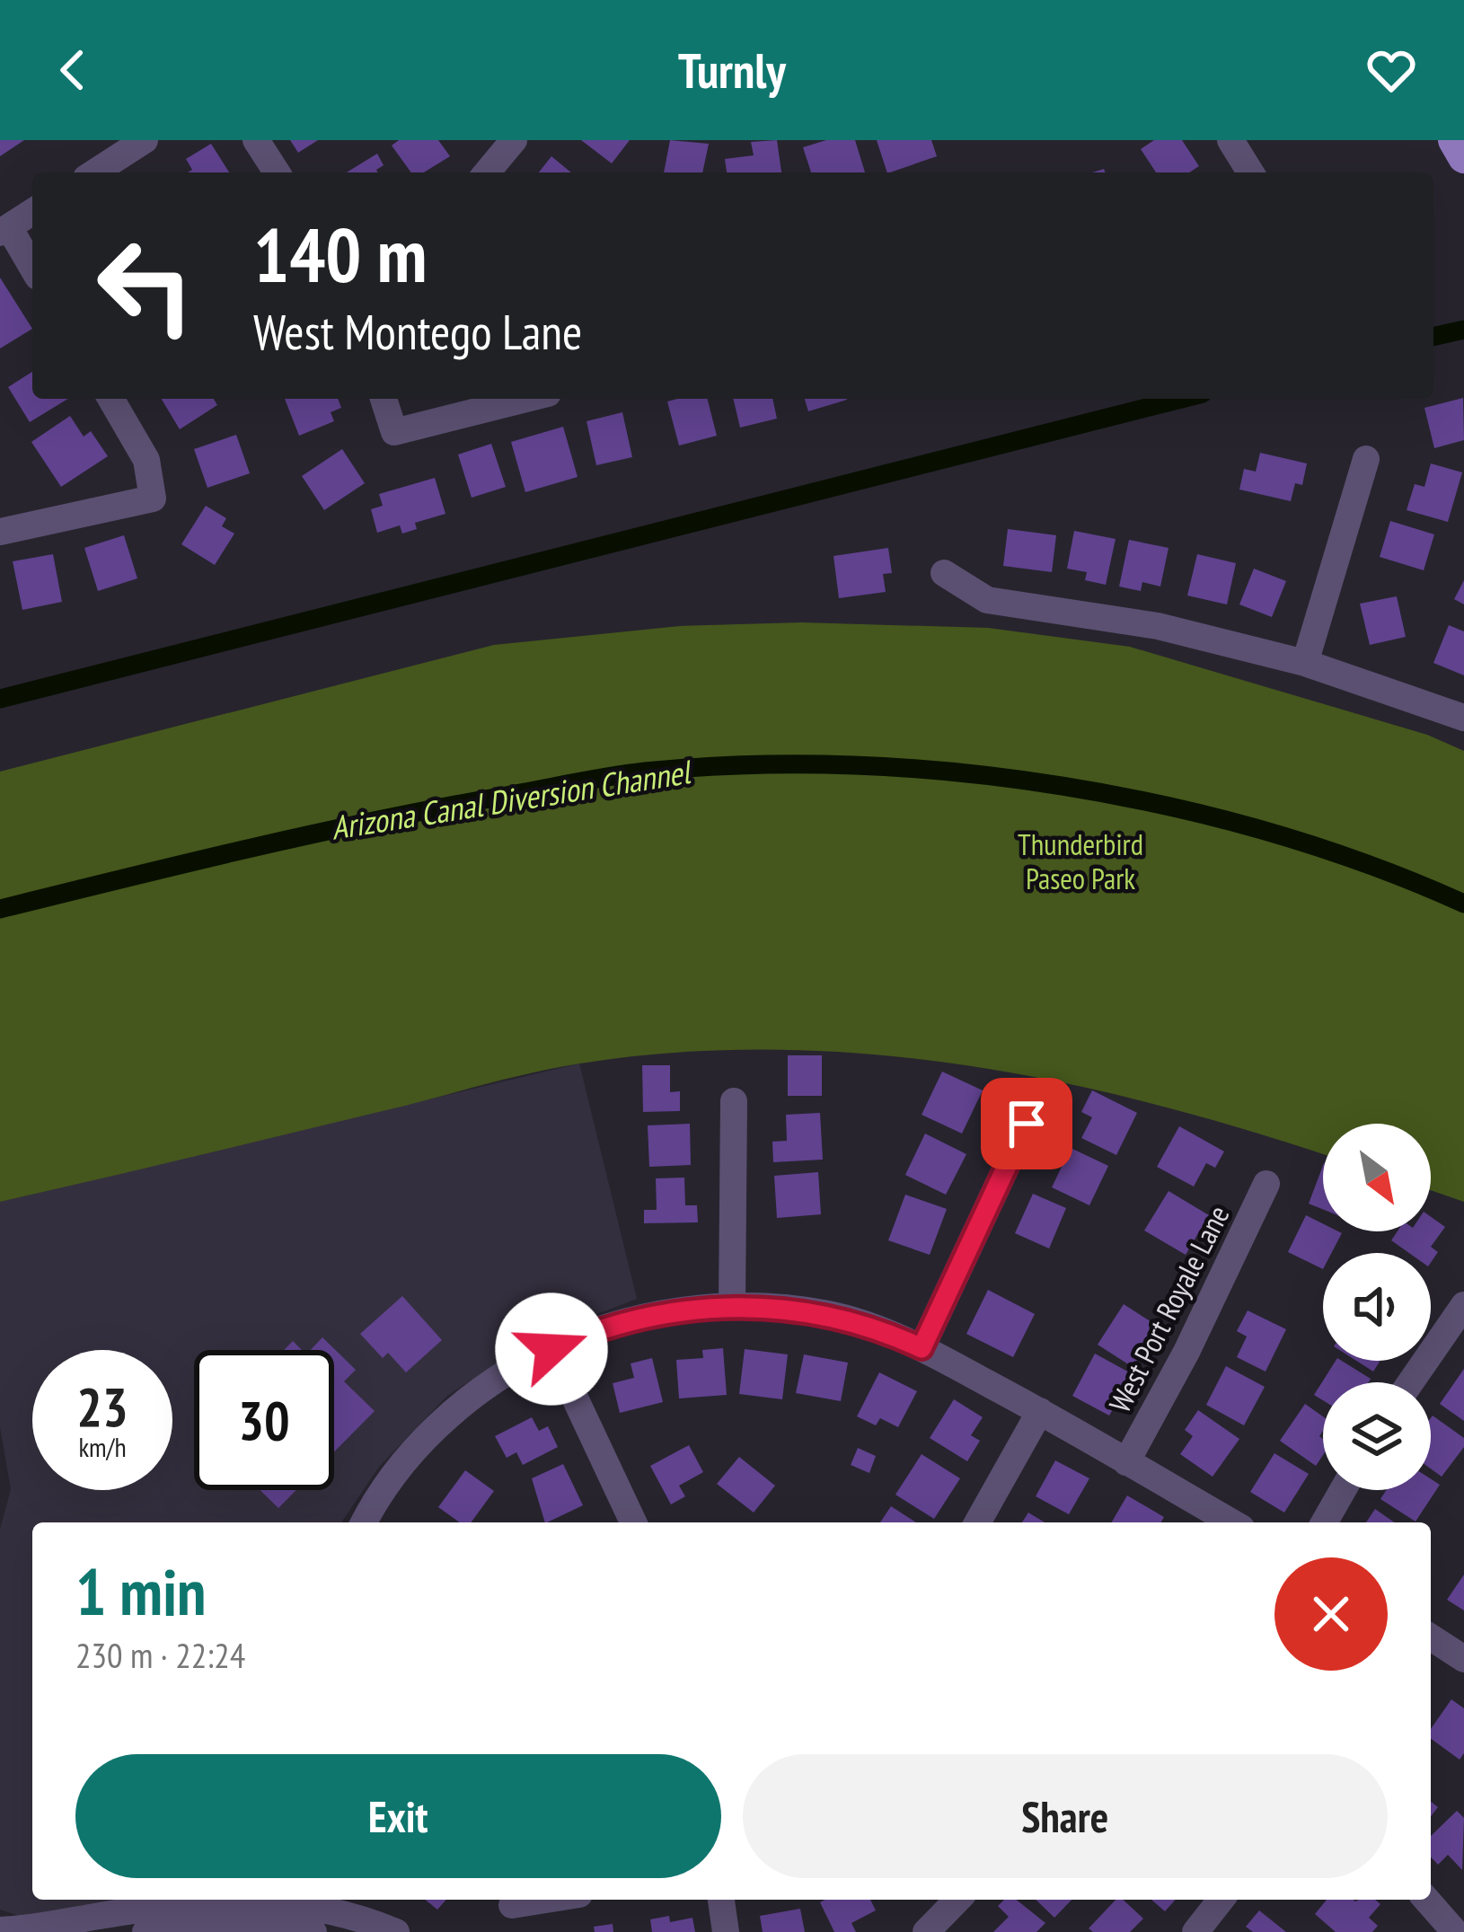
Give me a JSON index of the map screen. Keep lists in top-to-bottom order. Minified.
{"streets":{"street":["West Port Royale Lane"]},"water":["Arizona Canal Diversion Channel"],"parks":["Thunderbird Paseo Park"],"north":"bottom right","page":{"header":"Turnly","turn":["140 m","West Montego Lane"],"speed":"23 km/h","limit":"30","heading":["1 min","230 m · 22:24"],"buttons":["Exit","Share"]}}
